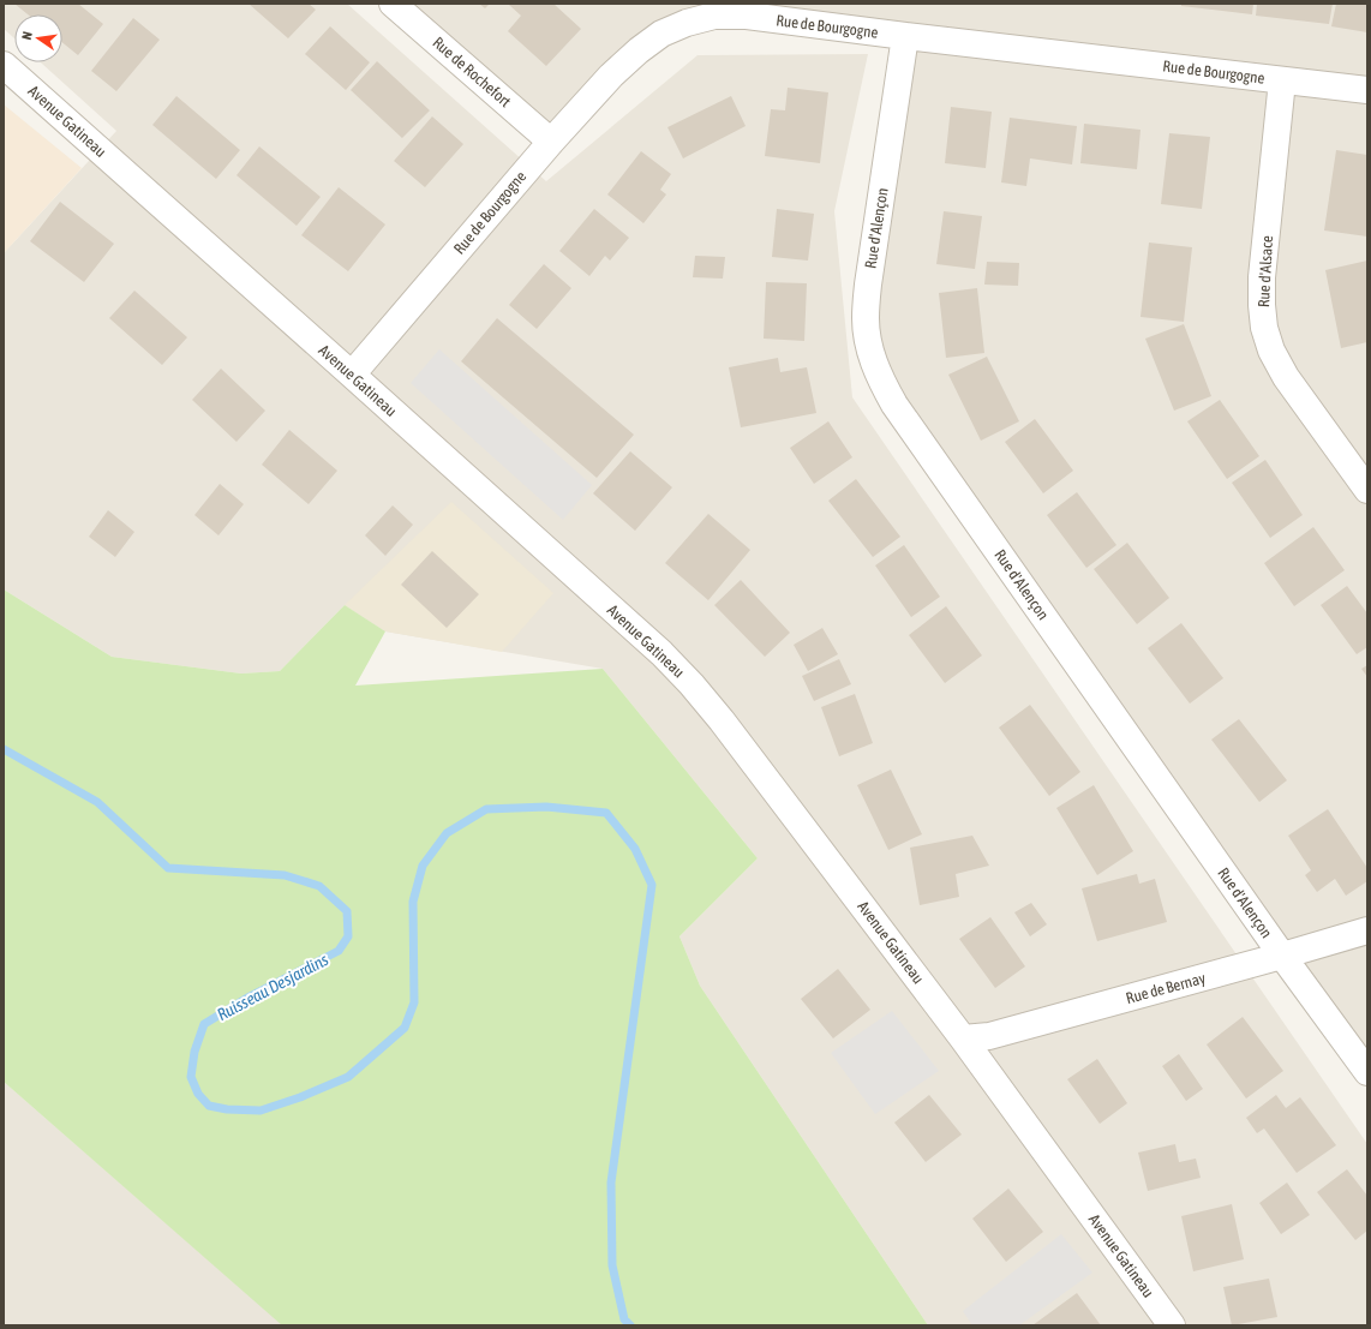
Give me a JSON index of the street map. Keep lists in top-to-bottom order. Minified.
{"streets":{"street":["Rue de Bourgogne","Rue de Rochefort","Avenue Gatineau","Rue d'Alençon","Rue d'Alsace","Rue de Bernay"]},"crossings":[["Rue de Bourgogne","Rue de Rochefort"],["Rue de Bourgogne","Avenue Gatineau"],["Rue de Bourgogne","Rue d'Alençon"],["Rue de Bourgogne","Rue d'Alsace"],["Avenue Gatineau","Rue de Bernay"],["Rue d'Alençon","Rue de Bernay"]],"water":["Ruisseau Desjardins"],"north":"left"}
